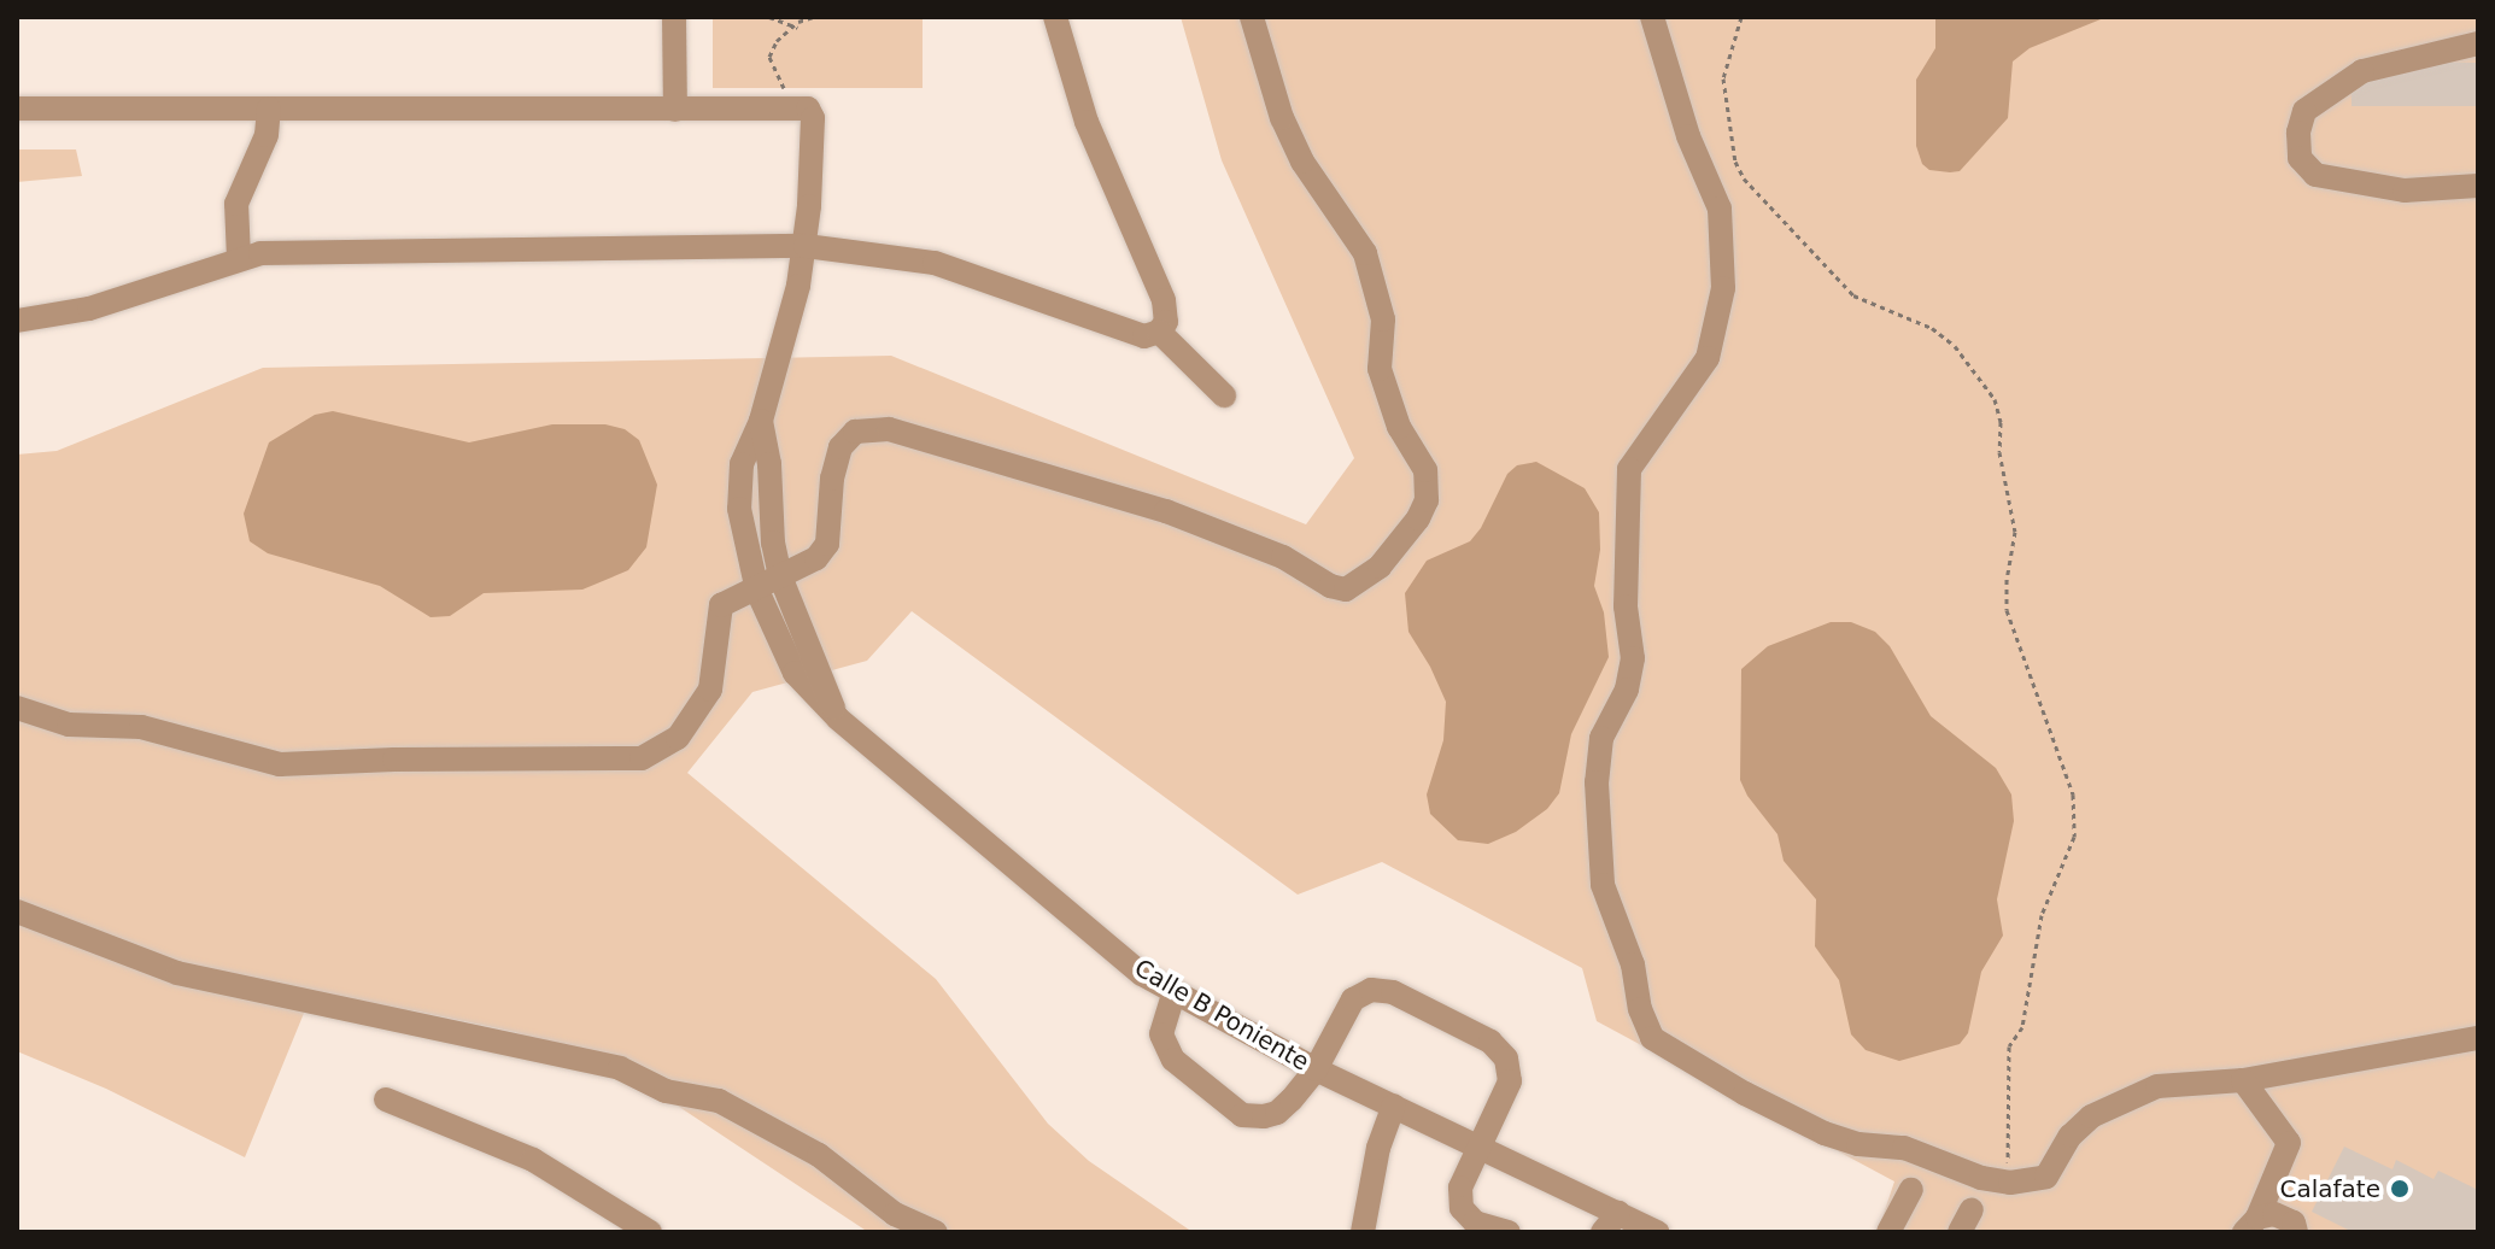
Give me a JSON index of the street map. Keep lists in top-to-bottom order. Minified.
{"streets":{"street":["Calle B Poniente"]},"places":["Calafate"]}
